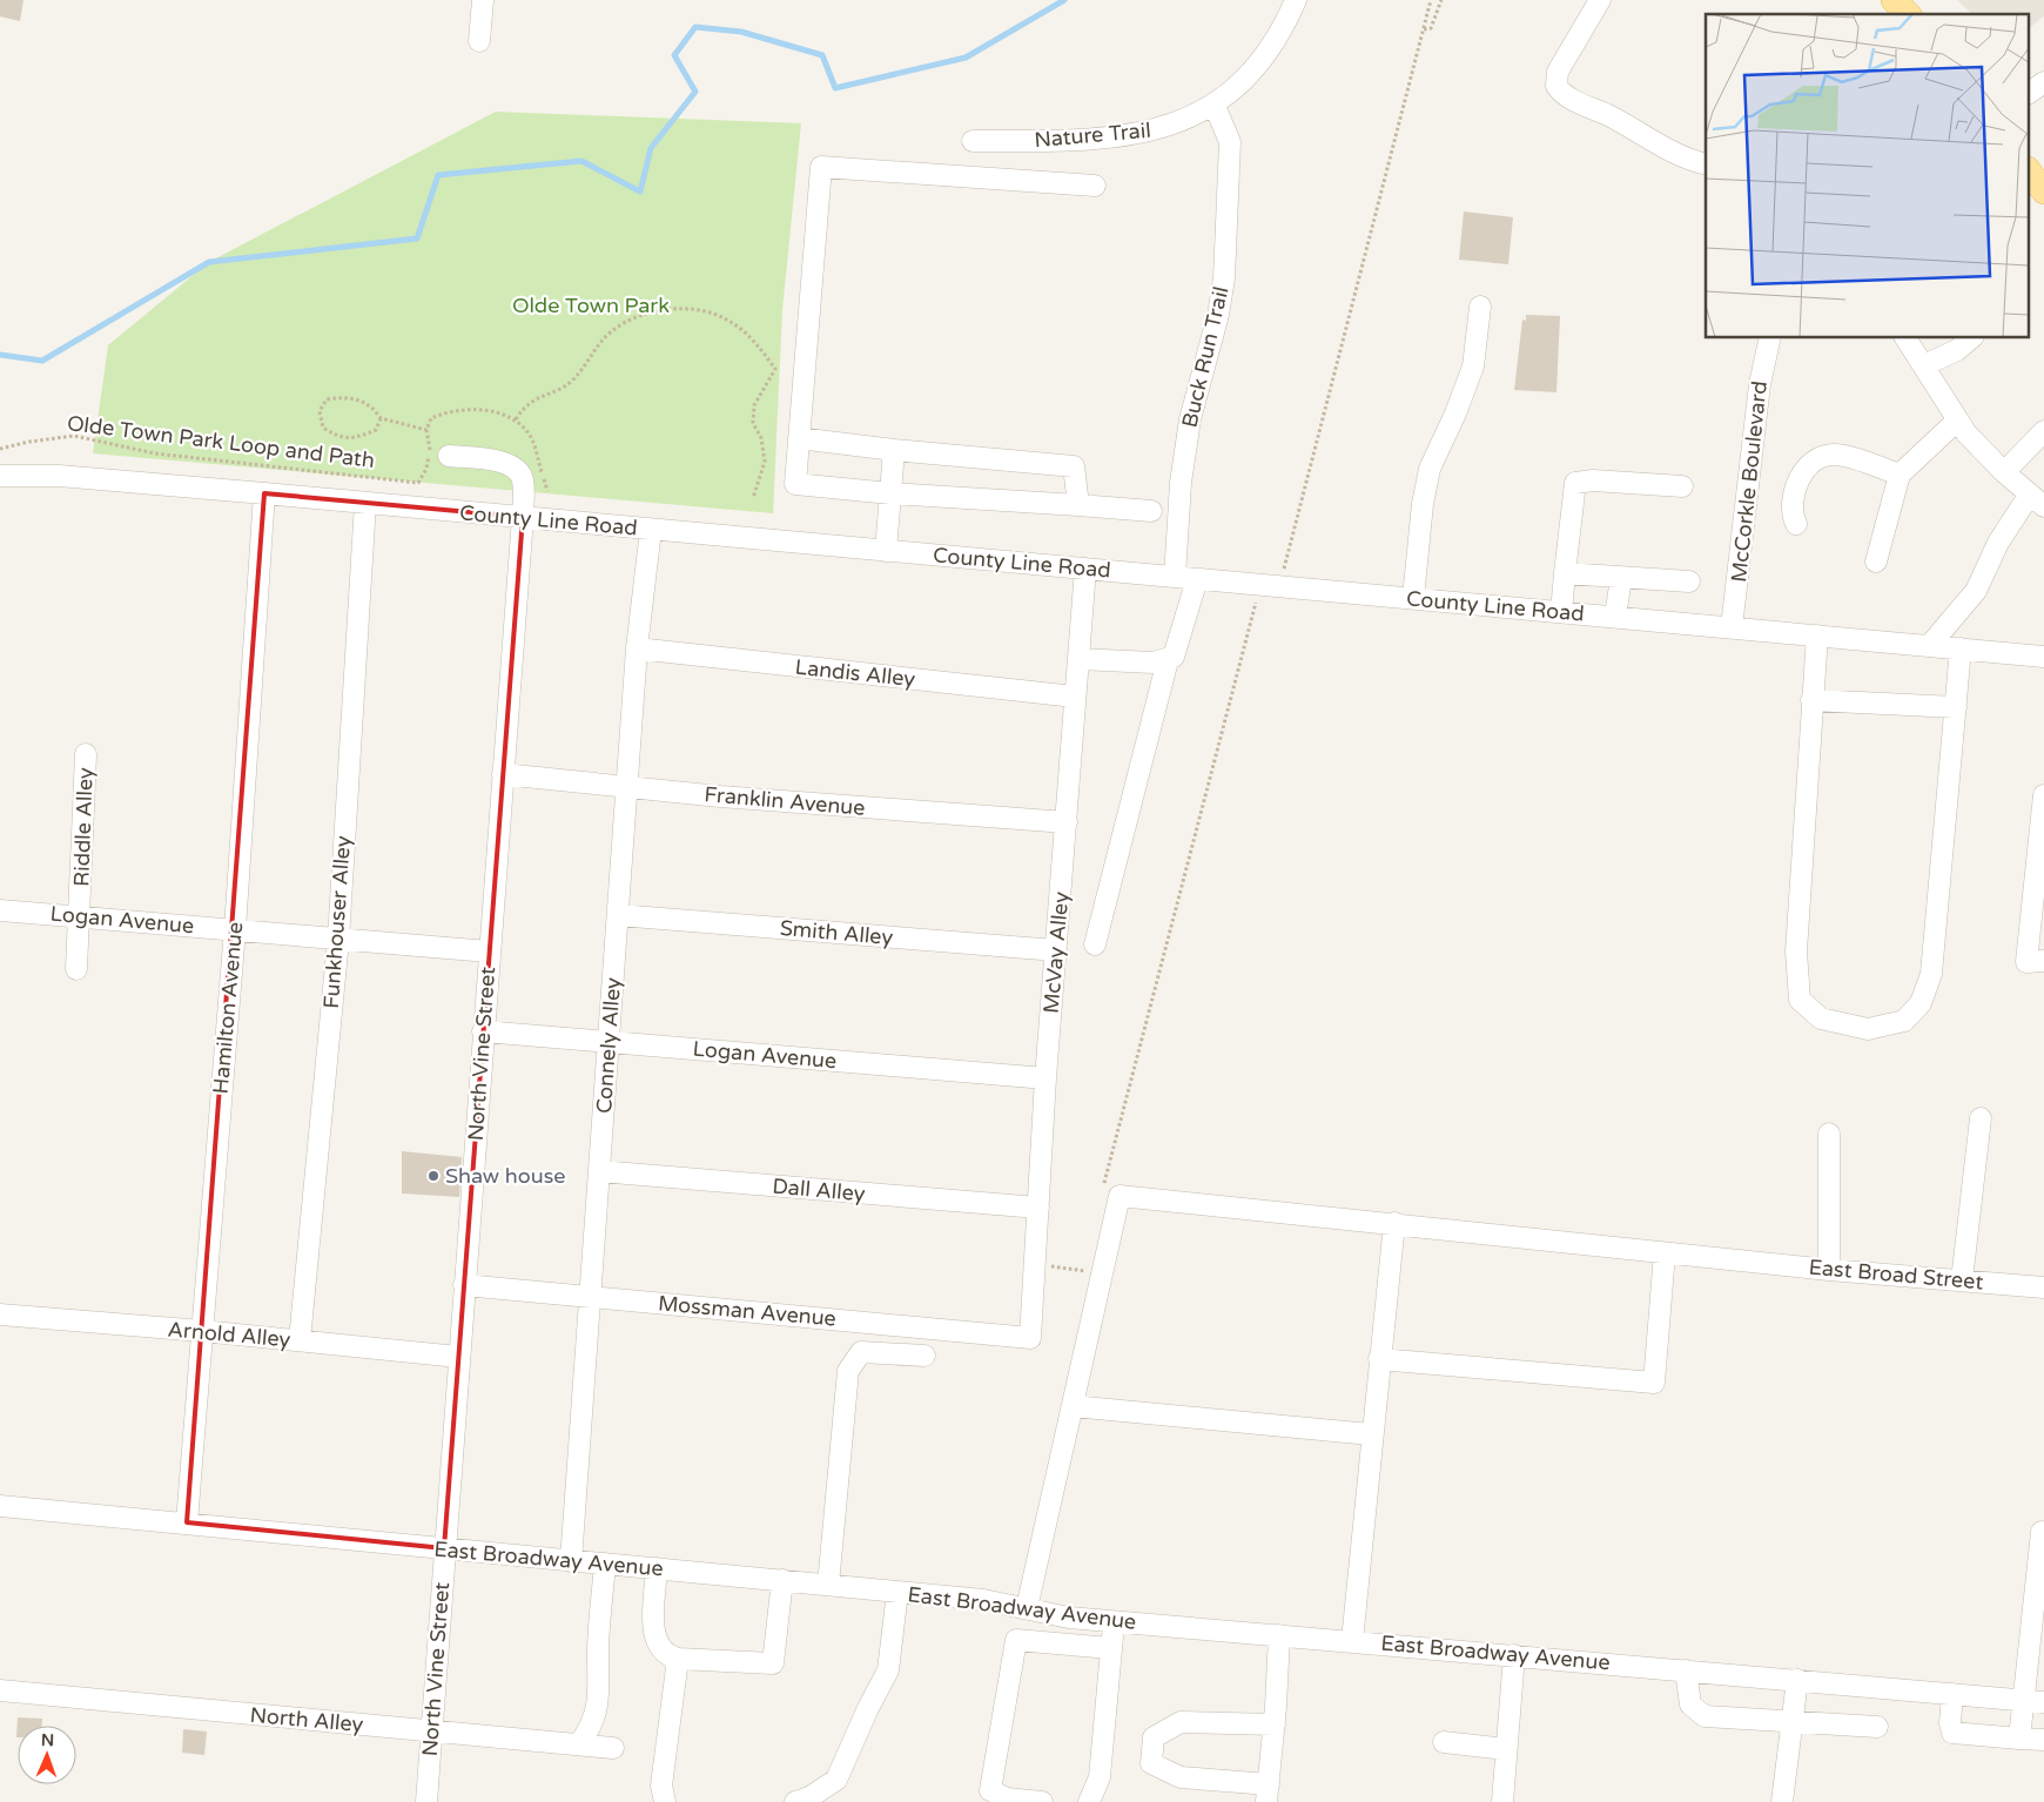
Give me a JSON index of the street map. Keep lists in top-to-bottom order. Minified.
{"streets":{"street":["Nature Trail","Buck Run Trail","McCorkle Boulevard","County Line Road","Landis Alley","Franklin Avenue","Riddle Alley","Logan Avenue","Funkhouser Alley","Smith Alley","McVay Alley","Hamilton Avenue","Connely Alley","North Vine Street","Dall Alley","East Broad Street","Mossman Avenue","Arnold Alley","East Broadway Avenue","North Alley"],"path":["Olde Town Park Loop and Path"]},"crossings":[["Nature Trail","Buck Run Trail"],["Buck Run Trail","County Line Road"],["McCorkle Boulevard","County Line Road"],["County Line Road","Funkhouser Alley"],["County Line Road","McVay Alley"],["County Line Road","Hamilton Avenue"],["County Line Road","Connely Alley"],["County Line Road","North Vine Street"],["Landis Alley","McVay Alley"],["Landis Alley","Connely Alley"],["Franklin Avenue","McVay Alley"],["Franklin Avenue","Connely Alley"],["Franklin Avenue","North Vine Street"],["Riddle Alley","Logan Avenue"],["Logan Avenue","Funkhouser Alley"],["Logan Avenue","McVay Alley"],["Logan Avenue","Hamilton Avenue"],["Logan Avenue","Connely Alley"],["Logan Avenue","North Vine Street"],["Funkhouser Alley","Arnold Alley"],["Smith Alley","McVay Alley"],["Smith Alley","Connely Alley"],["McVay Alley","Dall Alley"],["McVay Alley","Mossman Avenue"],["Hamilton Avenue","Arnold Alley"],["Hamilton Avenue","East Broadway Avenue"],["Connely Alley","Dall Alley"],["Connely Alley","Mossman Avenue"],["Connely Alley","East Broadway Avenue"],["North Vine Street","Mossman Avenue"],["North Vine Street","Arnold Alley"],["North Vine Street","East Broadway Avenue"],["North Vine Street","North Alley"]],"parks":["Olde Town Park"],"places":["Shaw house"],"north":"top"}
